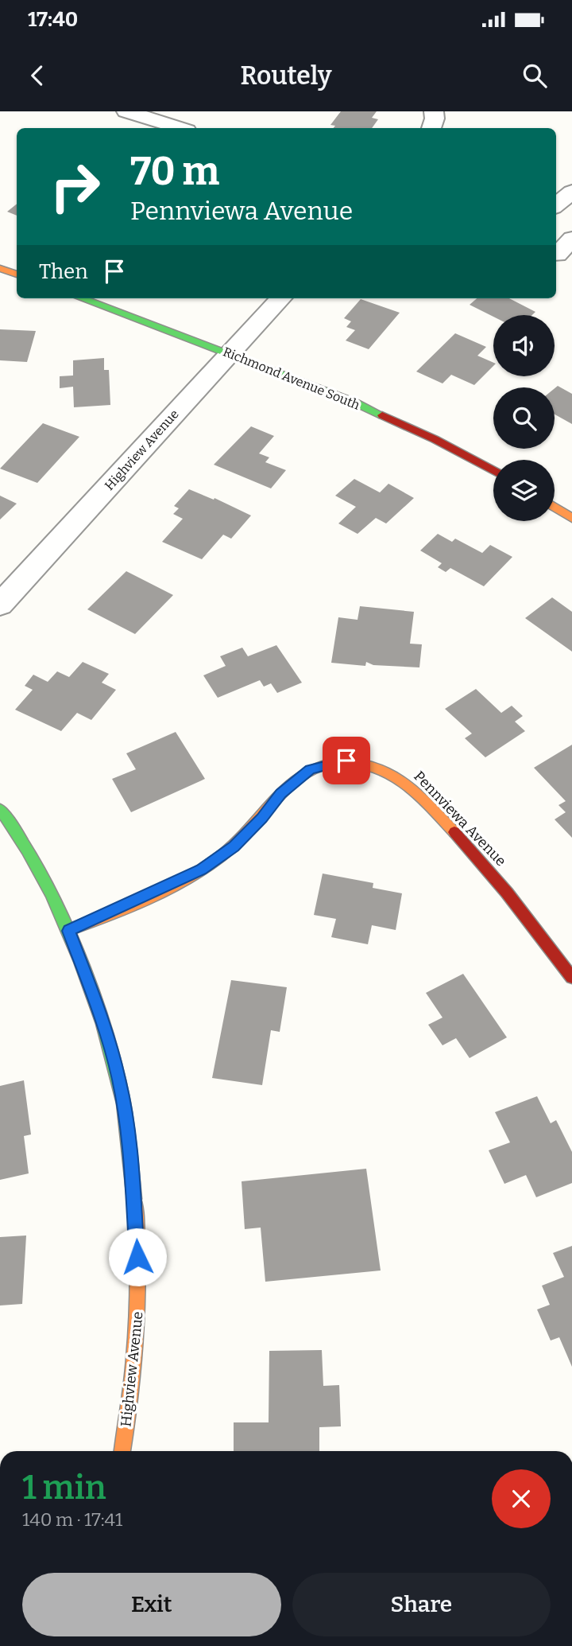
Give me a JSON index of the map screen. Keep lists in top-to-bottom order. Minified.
{"streets":{"street":["Richmond Avenue South","Highview Avenue","Pennviewa Avenue"]},"crossings":[["Richmond Avenue South","Highview Avenue"],["Highview Avenue","Pennviewa Avenue"]],"page":{"status":"17:40","header":"Routely","turn":["70 m","Pennviewa Avenue"],"then":"Then","heading":["1 min","140 m · 17:41"],"buttons":["Exit","Share"]}}
